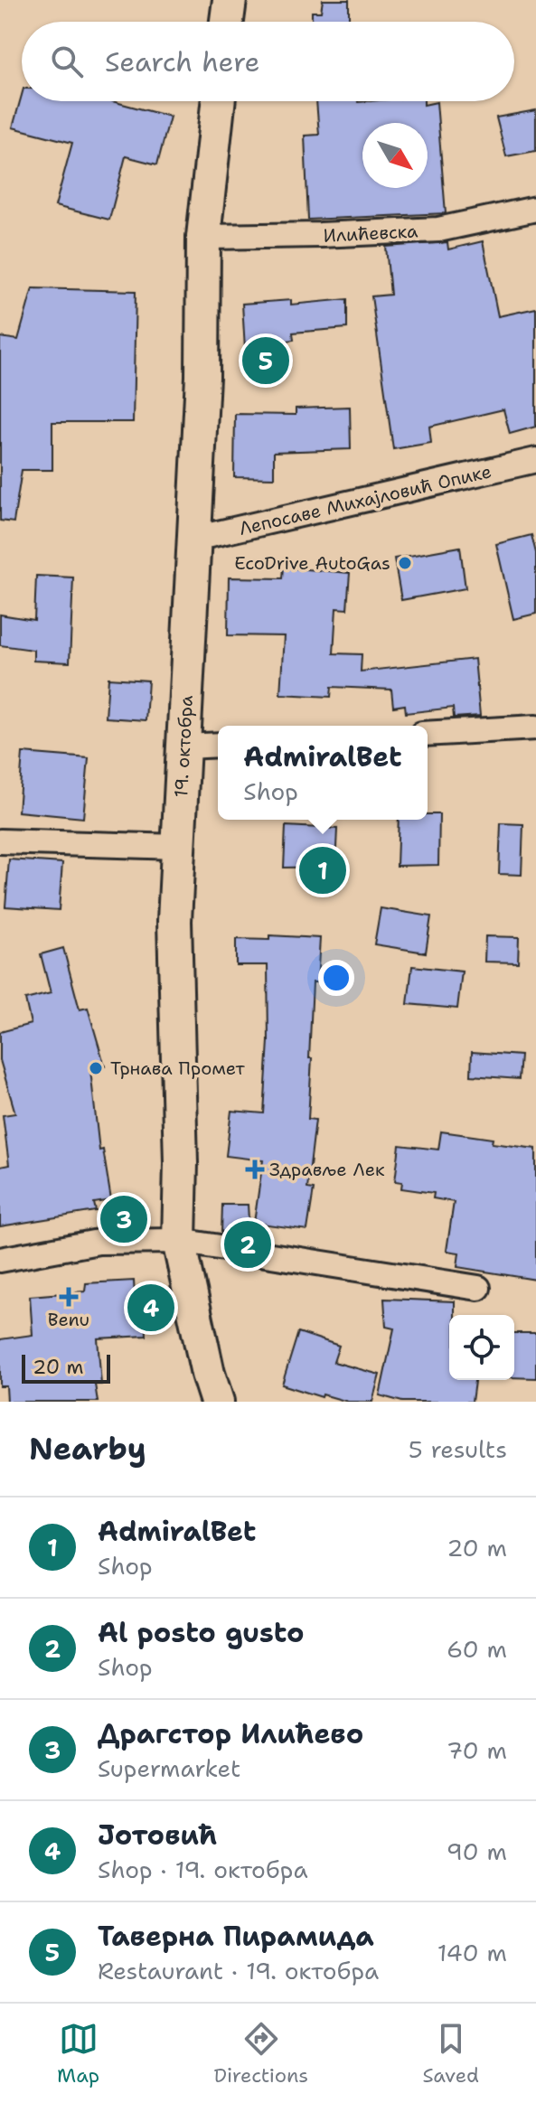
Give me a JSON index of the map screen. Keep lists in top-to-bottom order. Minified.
{"streets":{"street":["Илићевска","Лепосаве Михајловић Опике","19. октобра"]},"crossings":[["Илићевска","19. октобра"],["Лепосаве Михајловић Опике","19. октобра"]],"places":{"other":["EcoDrive AutoGas","Трнава Промет"],"health":["Здравље Лек","Benu"]},"scale_bar":"20 m","north":"bottom right","page":{"search":"Search here","pins":["5","1","3","2","4"],"popup":["AdmiralBet","Shop"],"scale":"20 m","heading":["Nearby","5 results"],"list":[{"mark":"1","name":"AdmiralBet","note":"Shop","value":"20 m"},{"mark":"2","name":"Al posto gusto","note":"Shop","value":"60 m"},{"mark":"3","name":"Драгстор Илићево","note":"Supermarket","value":"70 m"},{"mark":"4","name":"Јотовић","note":"Shop · 19. октобра","value":"90 m"},{"mark":"5","name":"Таверна Пирамида","note":"Restaurant · 19. октобра","value":"140 m"}],"nav":["Map","Directions","Saved"]}}
